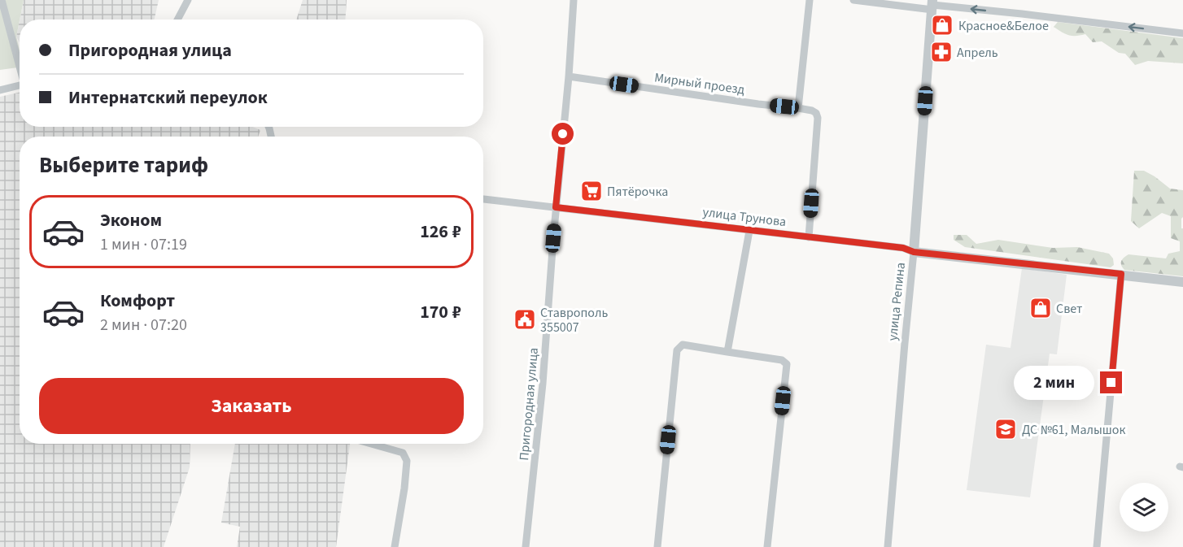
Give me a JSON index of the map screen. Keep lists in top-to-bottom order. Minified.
{"streets":{"street":["Мирный проезд","улица Трунова","улица Репина","Пригородная улица"]},"crossings":[["Мирный проезд","улица Трунова"],["Мирный проезд","Пригородная улица"],["улица Трунова","улица Репина"],["улица Трунова","Пригородная улица"]],"places":{"shop":["Красное&Белое","Свет"],"pharmacy":["Апрель"],"supermarket":["Пятёрочка"],"public building":["Ставрополь 355007"],"school or university":["ДС №61, Малышок"]},"page":{"banner":["Пригородная улица","Интернатский переулок"],"heading":"Выберите тариф","list":[{"name":"Эконом","note":"1 мин · 07:19","value":"126 ₽"},{"name":"Комфорт","note":"2 мин · 07:20","value":"170 ₽"}],"bubble":"2 мин","buttons":"Заказать"}}
